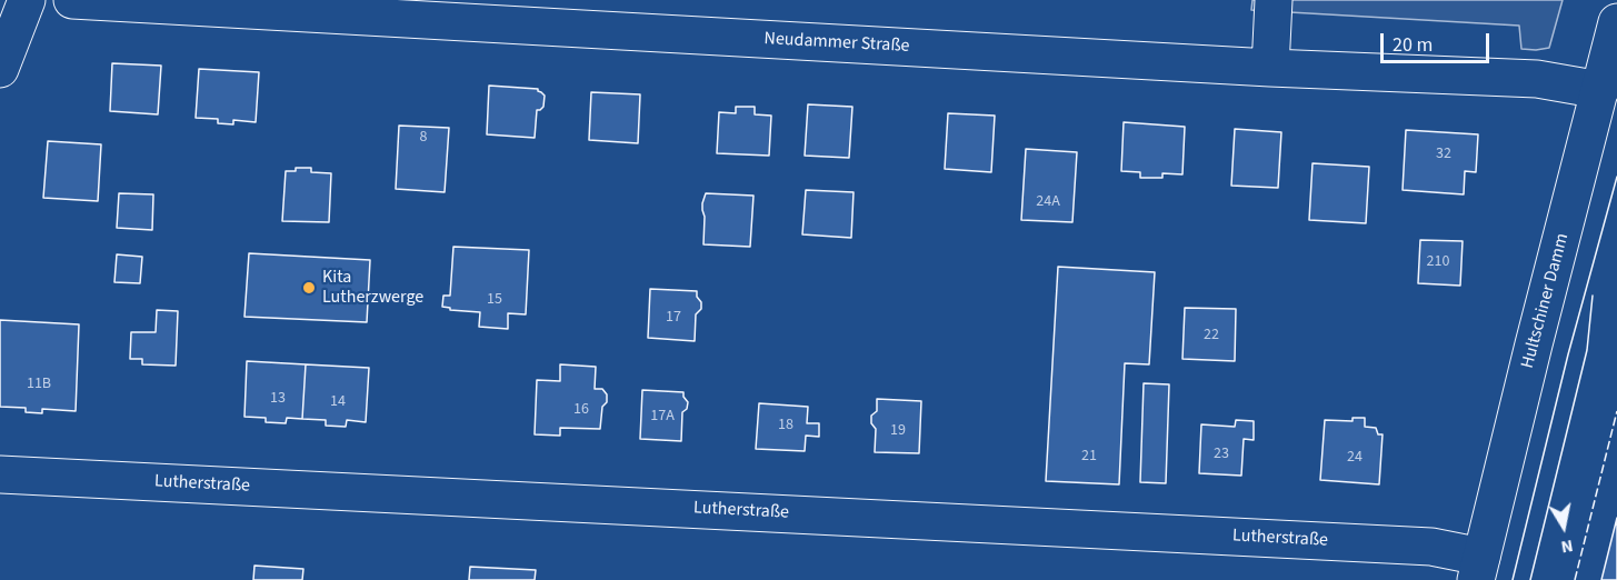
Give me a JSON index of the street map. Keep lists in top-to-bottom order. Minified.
{"streets":{"street":["Neudammer Straße","Hultschiner Damm","Lutherstraße"]},"crossings":[["Neudammer Straße","Hultschiner Damm"],["Hultschiner Damm","Lutherstraße"]],"places":["Kita Lutherzwerge"],"house_numbers":["8","32","24A","210","15","17","22","11B","13","14","16","17A","18","19","23","21","24"],"scale_bar":"20 m","north":"bottom"}
